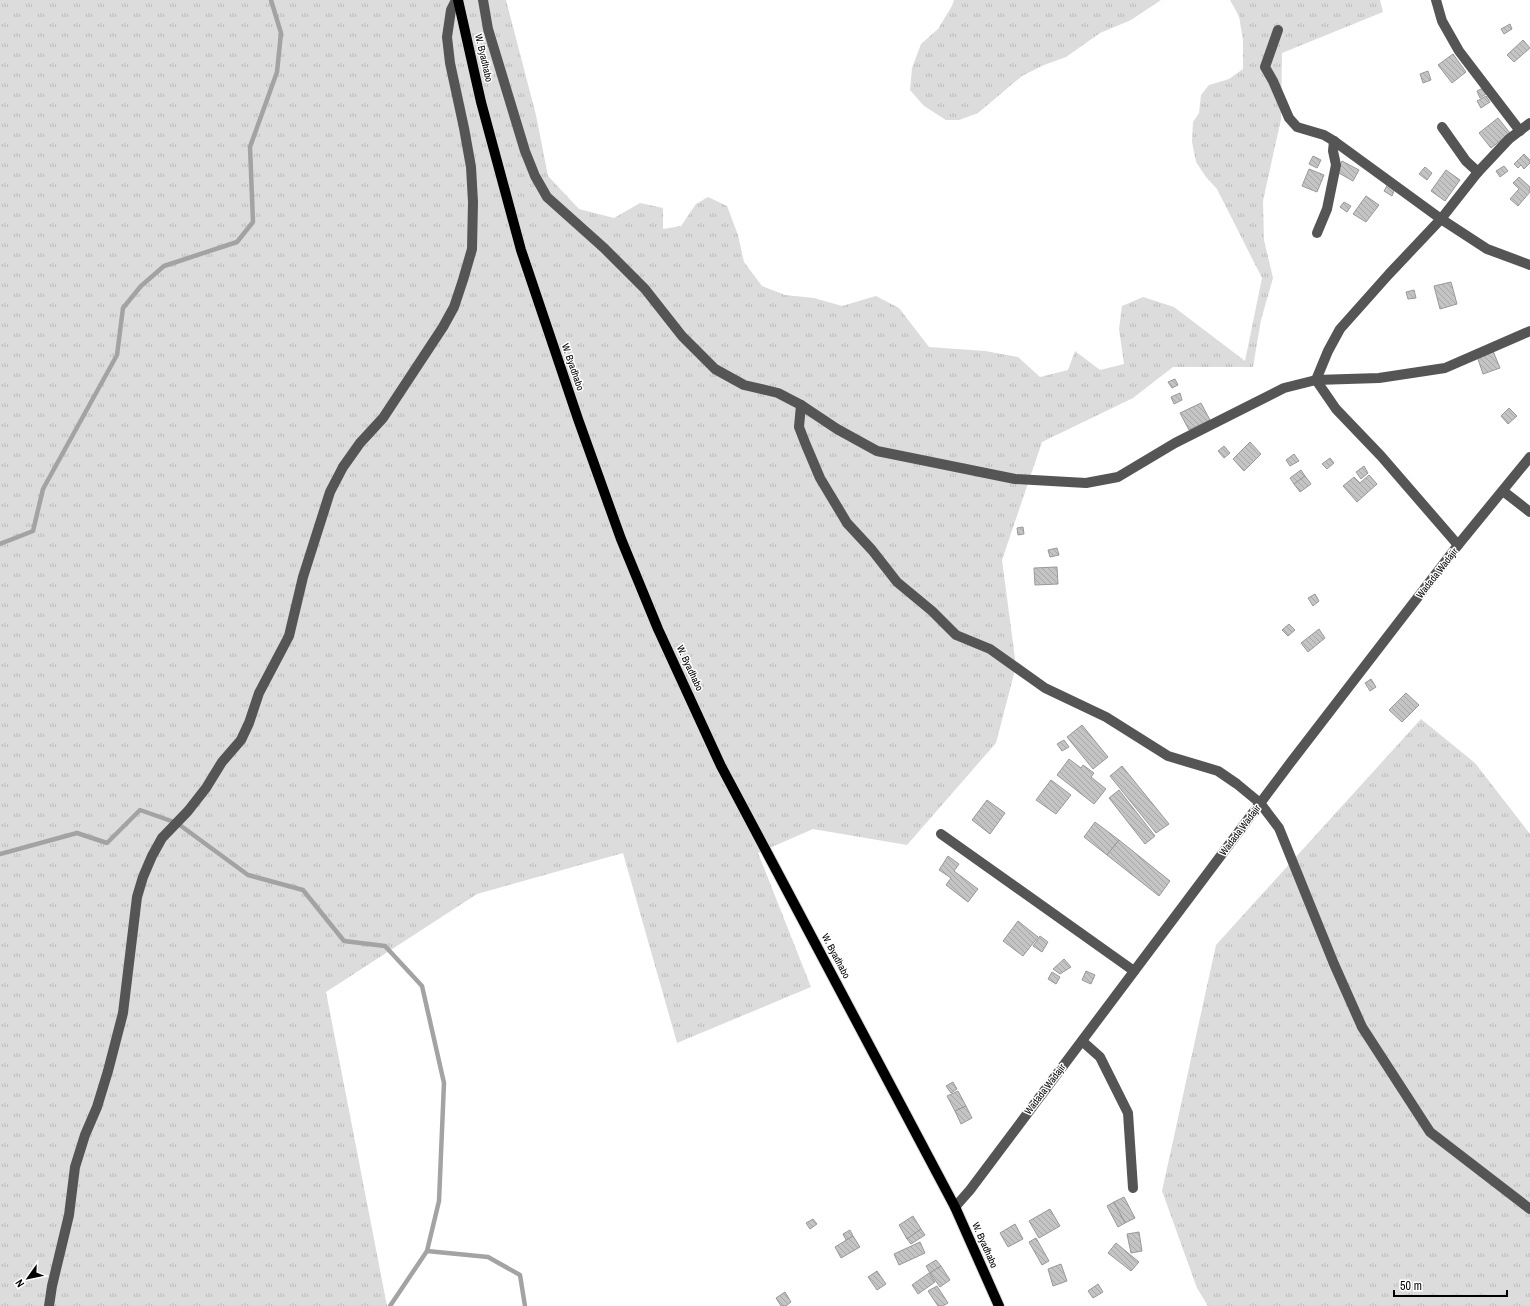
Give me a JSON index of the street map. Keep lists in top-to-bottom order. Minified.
{"streets":{"main road":["W. Byadhabo"],"street":["Wadada Wadajir"]},"crossings":[["W. Byadhabo","Wadada Wadajir"]],"scale_bar":"50 m","north":"bottom left"}
